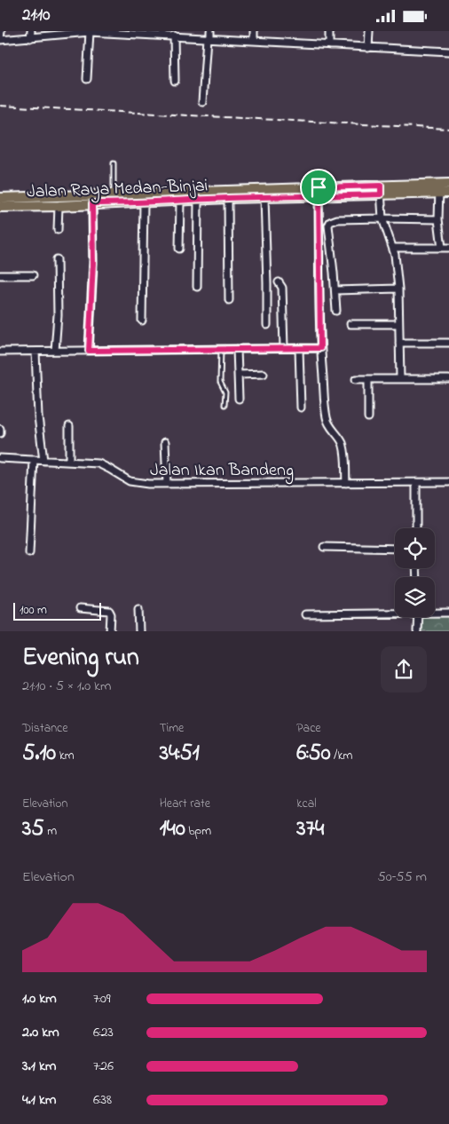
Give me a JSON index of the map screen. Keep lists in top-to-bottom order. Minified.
{"streets":{"main road":["Jalan Raya Medan-Binjai"],"street":["Jalan Ikan Bandeng"]},"scale_bar":"100 m","page":{"status":"21:10","scale":"100 m","heading":["Evening run","21:10 · 5 × 1.0 km"],"stats":[["Distance","5.10 km"],["Time","34:51"],["Pace","6:50 /km"],["Elevation","35 m"],["Heart rate","140 bpm"],["kcal","374"]],"chart":["Elevation","50–55 m"],"list":[{"name":"1.0 km","note":"7:09"},{"name":"2.0 km","note":"6:23"},{"name":"3.1 km","note":"7:26"},{"name":"4.1 km","note":"6:38"}]}}
